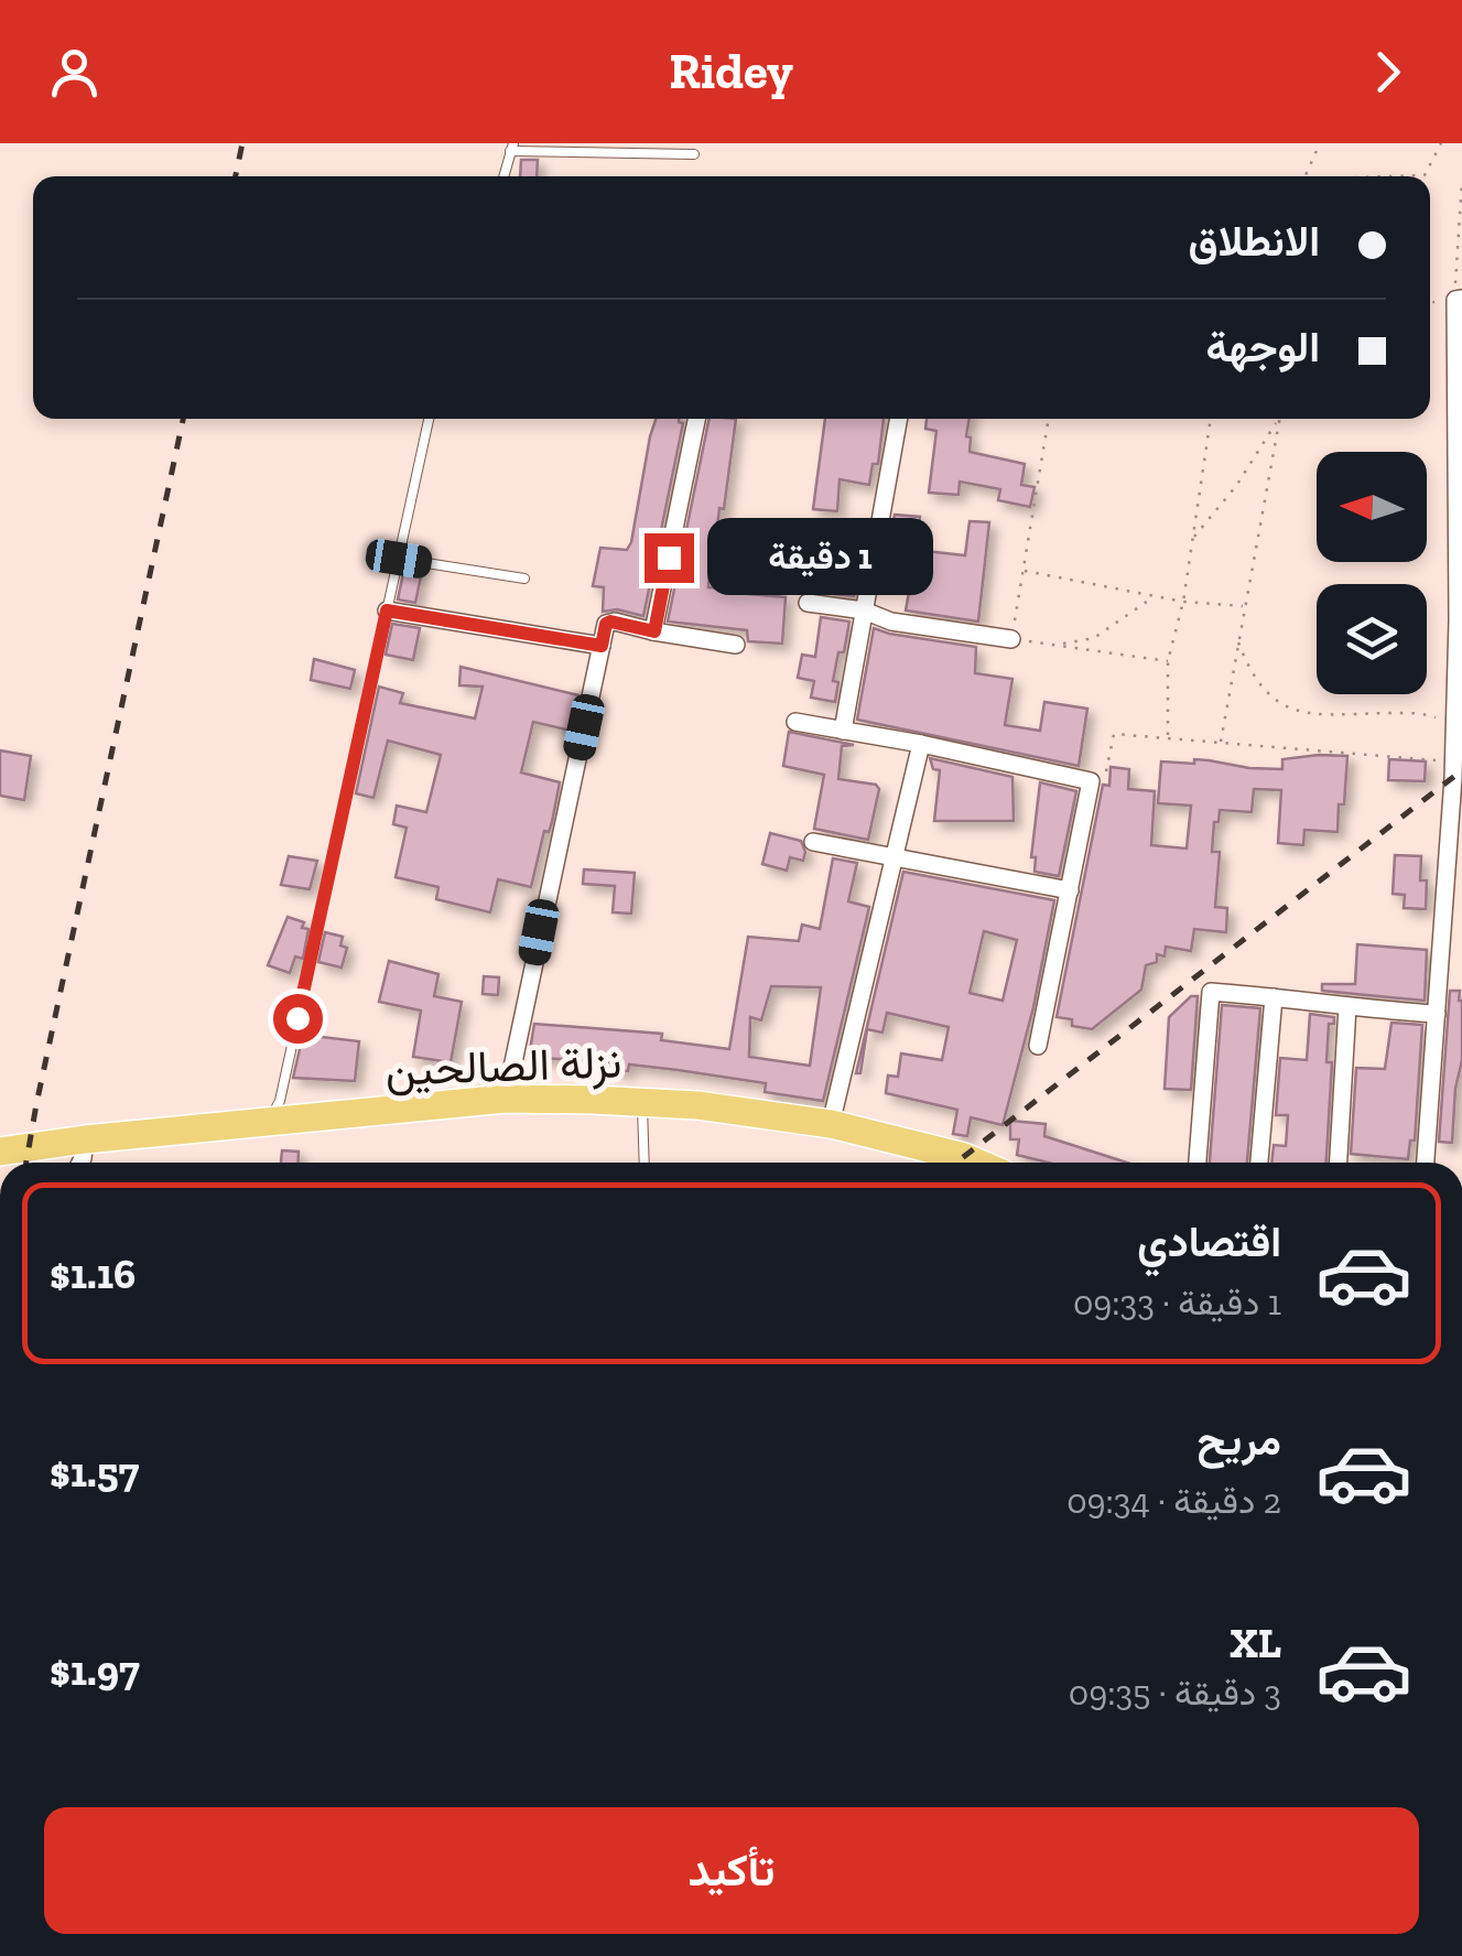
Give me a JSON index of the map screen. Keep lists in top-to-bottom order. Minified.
{"streets":{"main road":["نزلة الصالحين"]},"north":"left","page":{"header":"Ridey","banner":["الانطلاق","الوجهة"],"bubble":"1 دقيقة","list":[{"name":"اقتصادي","note":"1 دقيقة · 09:33","value":"$1.16"},{"name":"مريح","note":"2 دقيقة · 09:34","value":"$1.57"},{"name":"XL","note":"3 دقيقة · 09:35","value":"$1.97"}],"buttons":"تأكيد"}}
